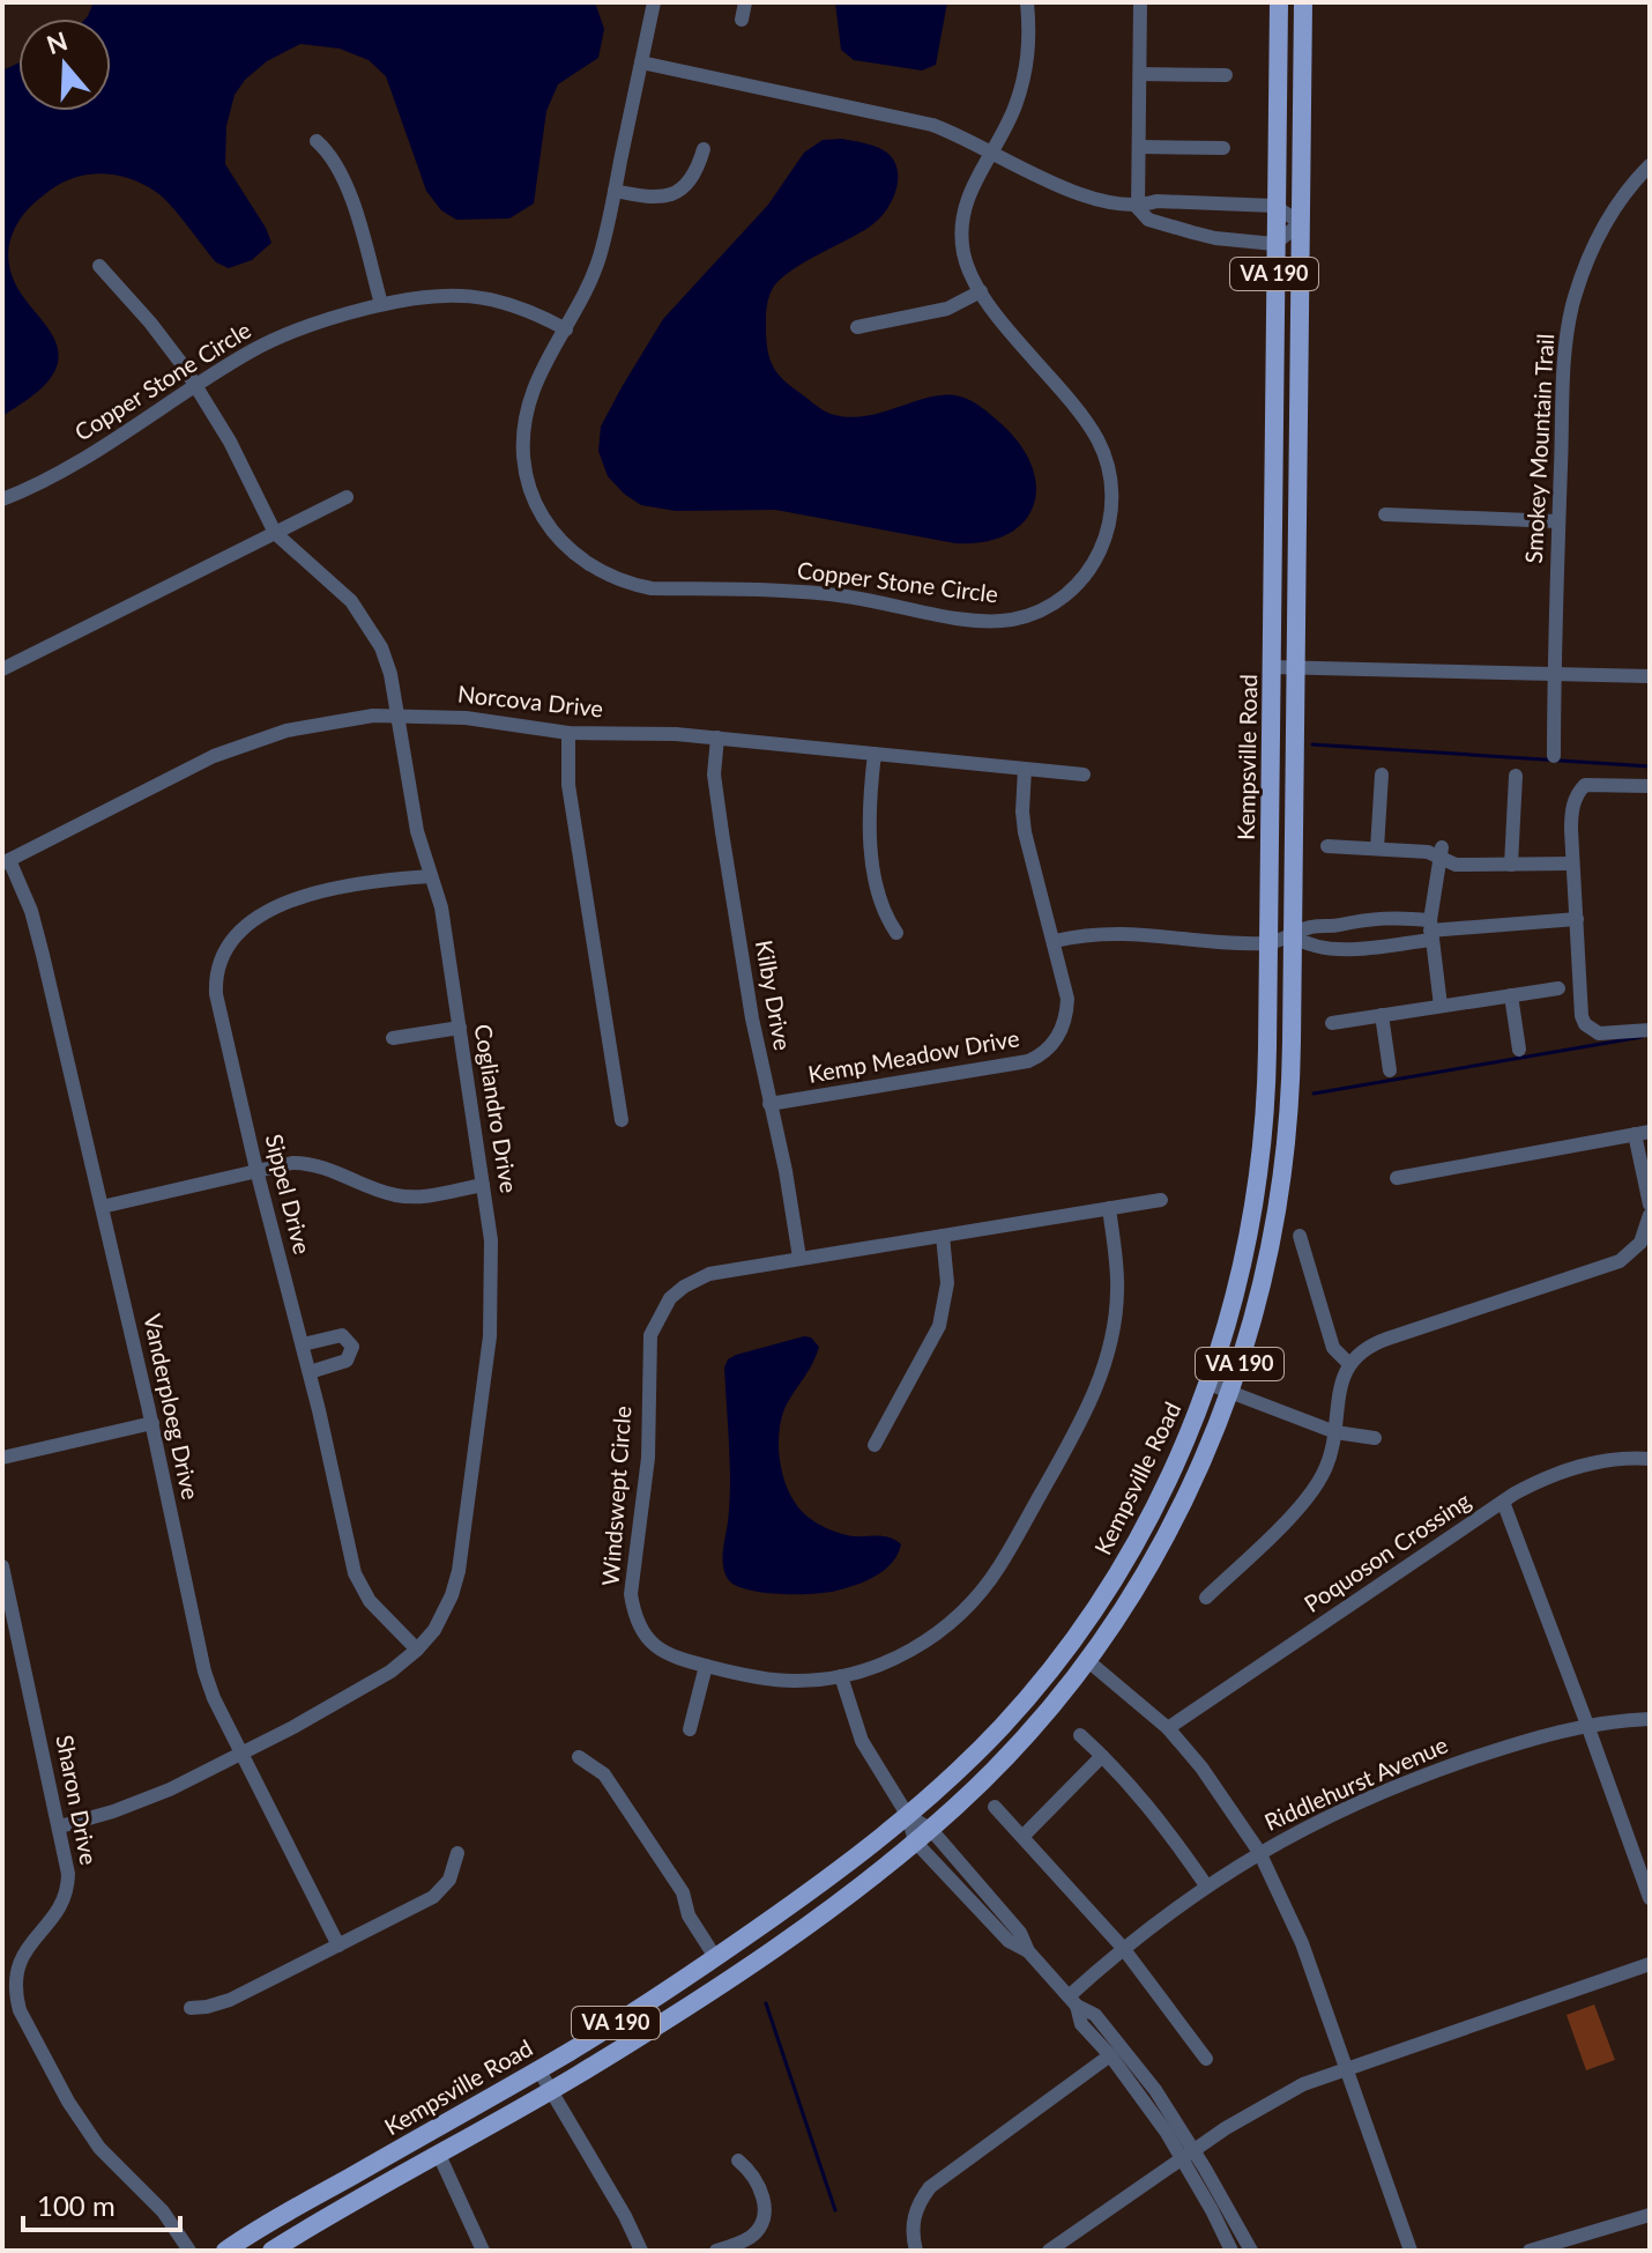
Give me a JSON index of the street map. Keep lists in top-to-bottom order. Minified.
{"streets":{"main road":["VA 190","Kempsville Road"],"street":["Copper Stone Circle","Smokey Mountain Trail","Norcova Drive","Kilby Drive","Kemp Meadow Drive","Cogliandro Drive","Sippel Drive","Vanderploeg Drive","Windswept Circle","Poquoson Crossing","Riddlehurst Avenue","Sharon Drive"]},"crossings":[["Copper Stone Circle","Cogliandro Drive"],["Norcova Drive","Kilby Drive"],["Norcova Drive","Kemp Meadow Drive"],["Norcova Drive","Cogliandro Drive"],["Norcova Drive","Vanderploeg Drive"],["Kilby Drive","Kemp Meadow Drive"],["Kilby Drive","Windswept Circle"],["Cogliandro Drive","Sippel Drive"],["Cogliandro Drive","Vanderploeg Drive"],["Cogliandro Drive","Sharon Drive"]],"scale_bar":"100 m","north":"top"}
